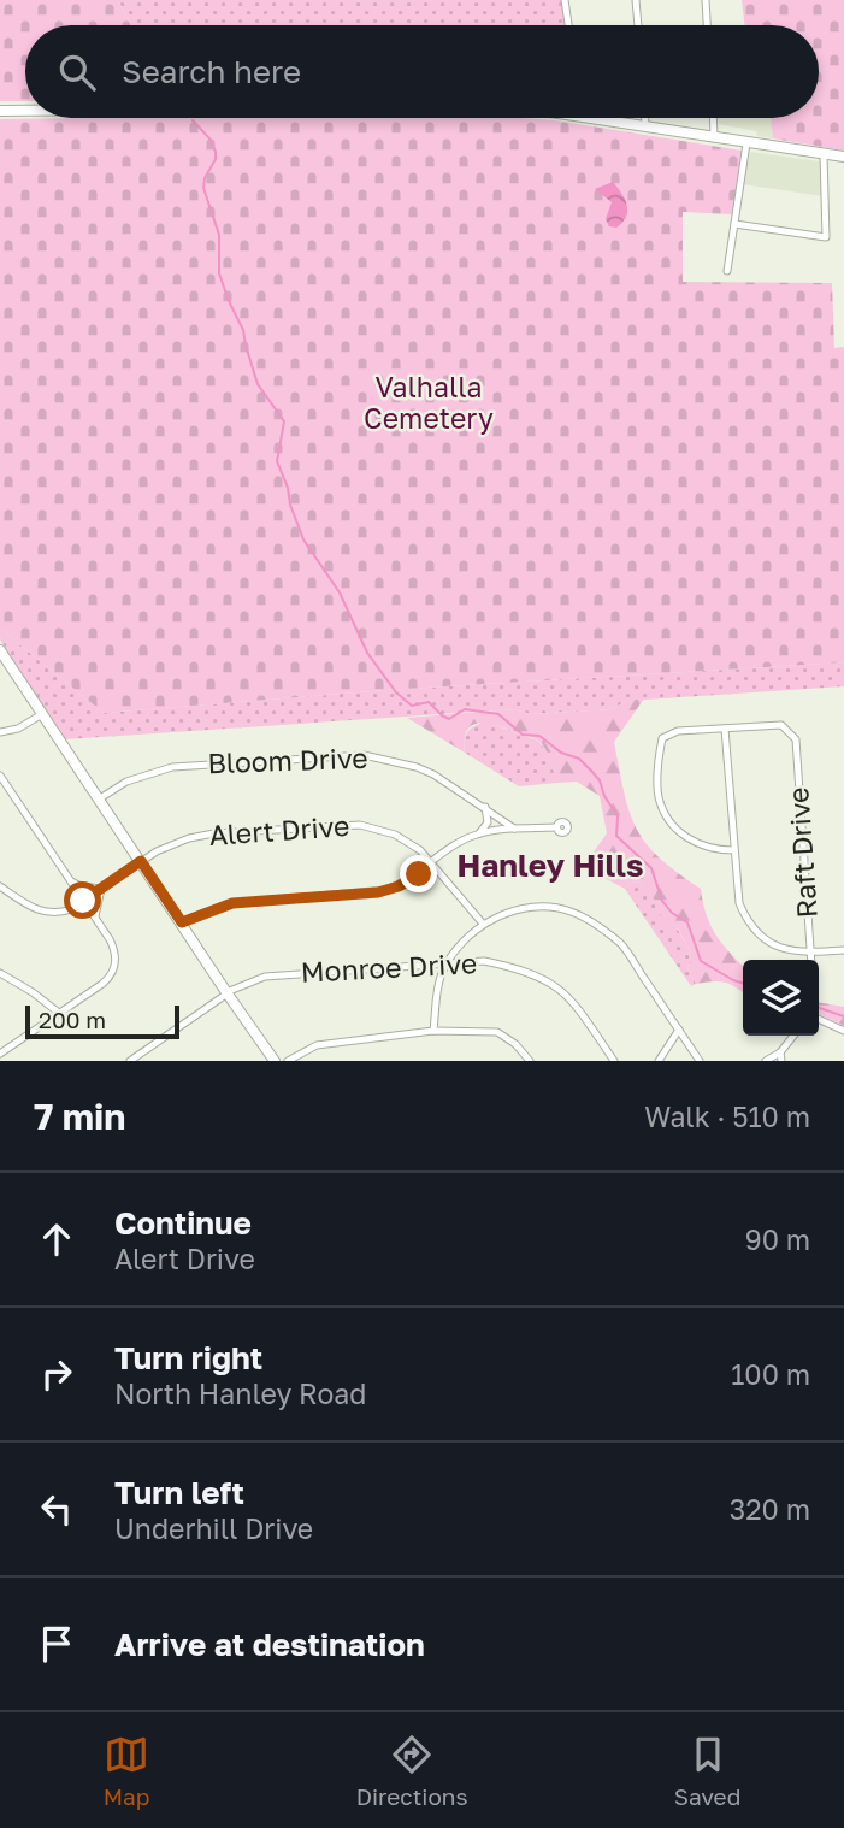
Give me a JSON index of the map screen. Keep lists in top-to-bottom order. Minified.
{"streets":{"street":["Bloom Drive","Alert Drive","Raft Drive","Monroe Drive"]},"districts":["Hanley Hills"],"parks":["Valhalla Cemetery"],"scale_bar":"200 m","page":{"search":"Search here","scale":"200 m","heading":["7 min","Walk · 510 m"],"list":[["Continue","Alert Drive","90 m"],["Turn right","North Hanley Road","100 m"],["Turn left","Underhill Drive","320 m"],"Arrive at destination"],"nav":["Map","Directions","Saved"]}}
